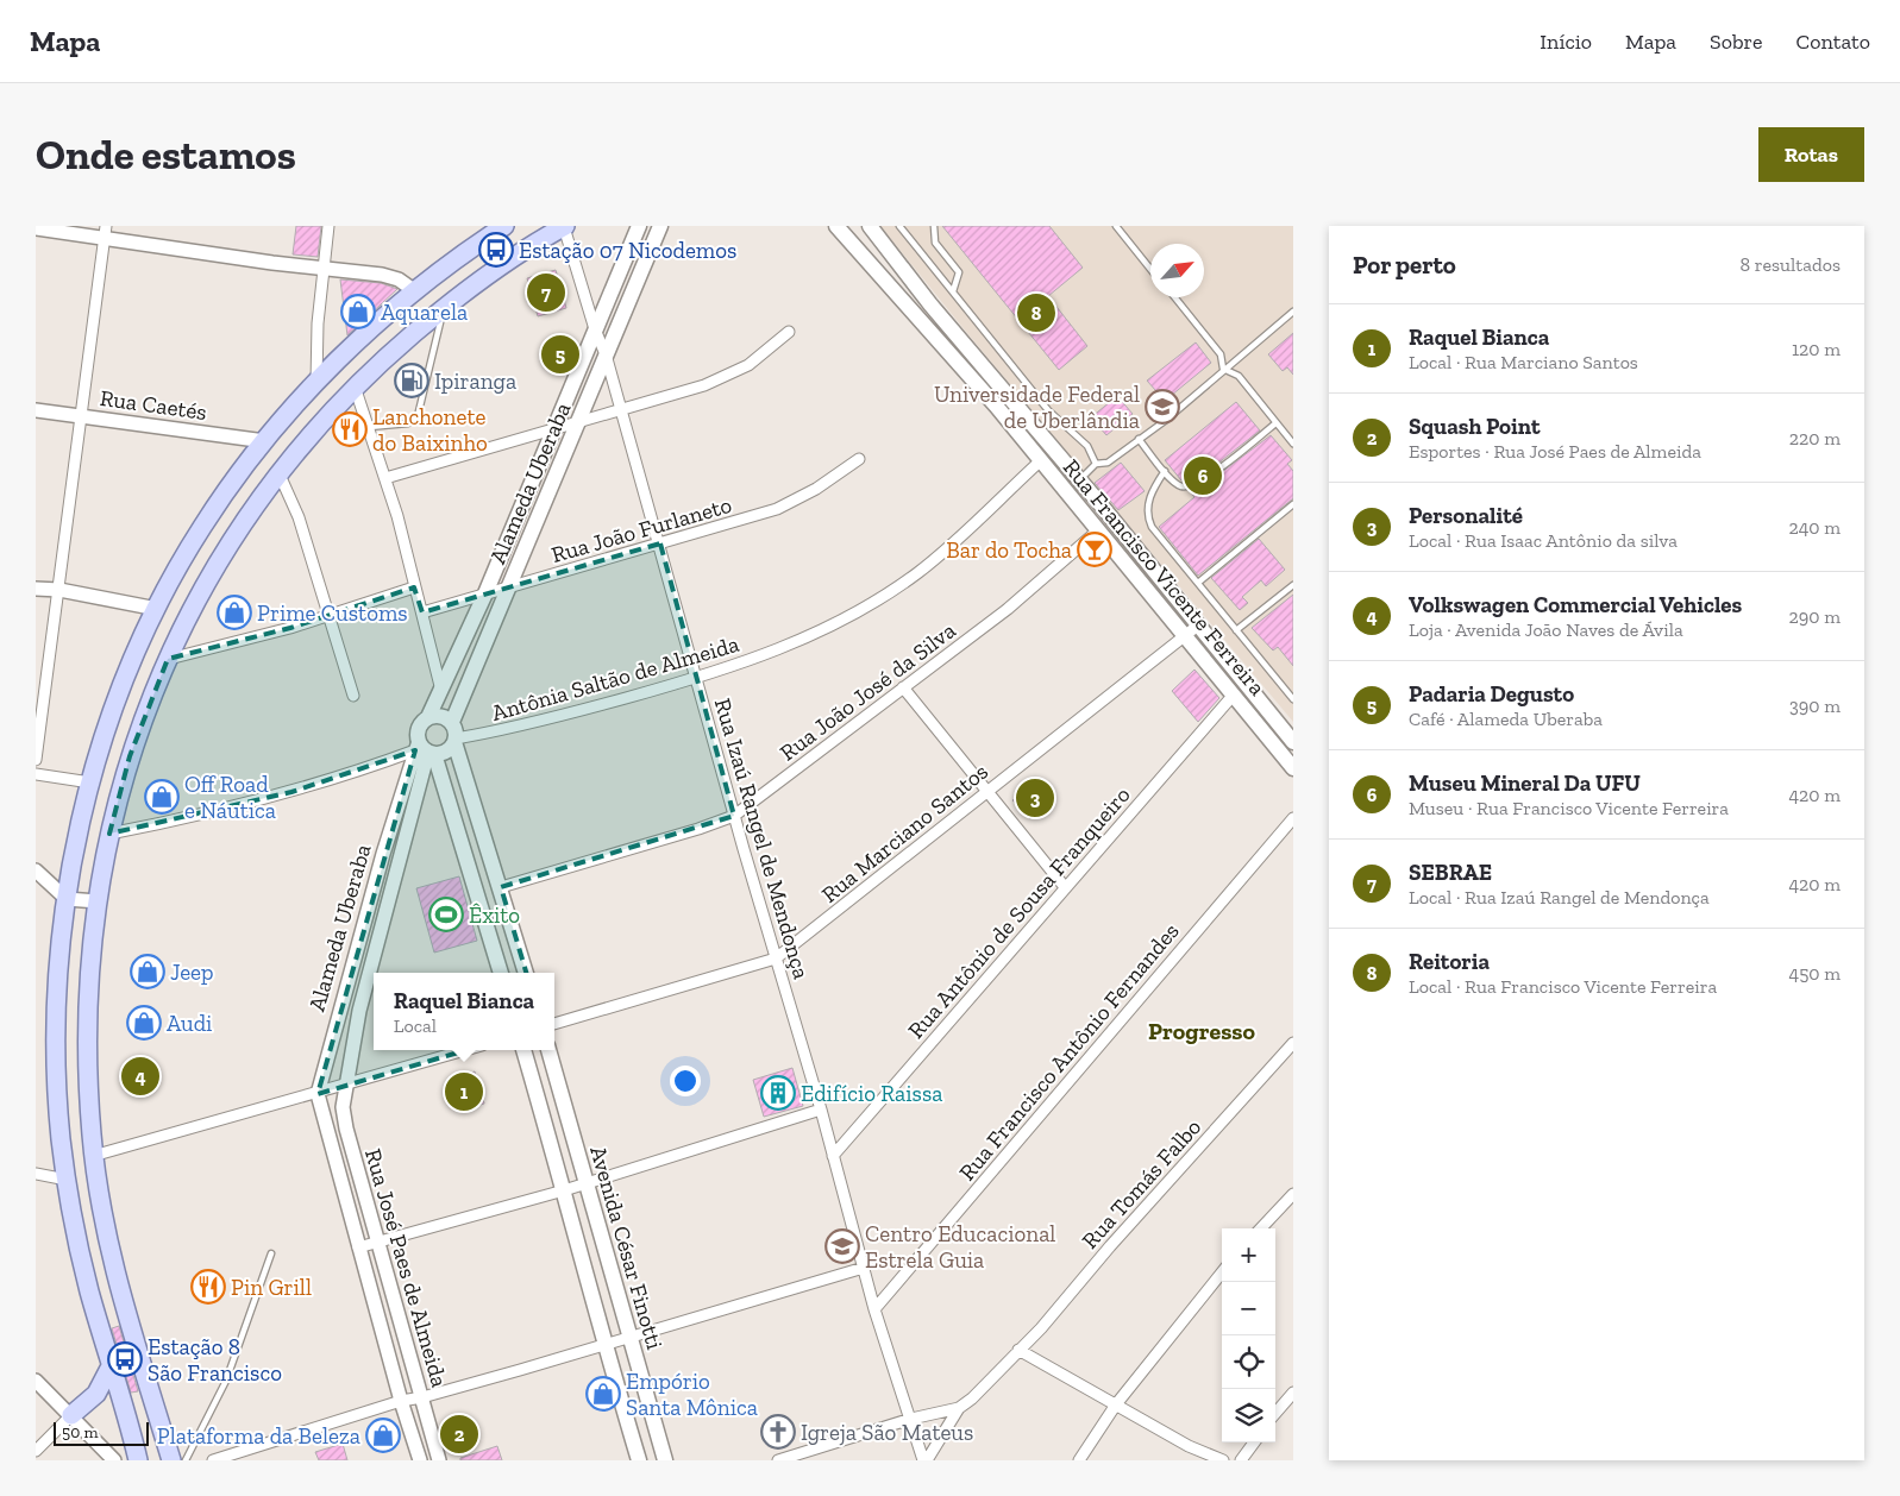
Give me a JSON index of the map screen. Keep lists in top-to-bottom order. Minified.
{"streets":{"main road":["Alameda Uberaba","Rua Francisco Vicente Ferreira","Avenida César Finotti"],"street":["Rua Caetés","Rua João Furlaneto","Antônia Saltão de Almeida","Rua João José da Silva","Rua Marciano Santos","Rua Izaú Rangel de Mendonça","Rua Antônio de Sousa Franqueiro","Rua Francisco Antônio Fernandes","Rua Tomás Falbo","Rua José Paes de Almeida"]},"crossings":[["Alameda Uberaba","Rua João Furlaneto"],["Alameda Uberaba","Antônia Saltão de Almeida"],["Alameda Uberaba","Rua Izaú Rangel de Mendonça"],["Alameda Uberaba","Rua José Paes de Almeida"],["Rua João Furlaneto","Rua Izaú Rangel de Mendonça"],["Rua Francisco Vicente Ferreira","Antônia Saltão de Almeida"],["Rua Francisco Vicente Ferreira","Rua João José da Silva"],["Rua Francisco Vicente Ferreira","Rua Marciano Santos"],["Rua Francisco Vicente Ferreira","Rua Antônio de Sousa Franqueiro"],["Antônia Saltão de Almeida","Rua Izaú Rangel de Mendonça"],["Rua João José da Silva","Rua Izaú Rangel de Mendonça"],["Rua Marciano Santos","Rua Izaú Rangel de Mendonça"],["Rua Izaú Rangel de Mendonça","Rua Antônio de Sousa Franqueiro"],["Rua Izaú Rangel de Mendonça","Rua Francisco Antônio Fernandes"],["Rua Izaú Rangel de Mendonça","Rua Tomás Falbo"]],"districts":["Progresso"],"places":{"bus stop":["Estação 07 Nicodemos","Estação 8 São Francisco"],"shop":["Aquarela","Prime Customs","Off Road e Náutica","Jeep","Audi","Empório Santa Mônica","Plataforma da Beleza"],"fuel station":["Ipiranga"],"school or university":["Universidade Federal de Uberlândia","Centro Educacional Estrela Guia"],"restaurant":["Lanchonete do Baixinho","Pin Grill"],"bar":["Bar do Tocha"],"sports":["Êxito"],"building":["Edifício Raissa"],"church":["Igreja São Mateus"]},"scale_bar":"50 m","north":"top right","page":{"header":"Mapa","nav":["Início","Mapa","Sobre","Contato"],"buttons":"Rotas","title":"Onde estamos","heading":["Por perto","8 resultados"],"pins":["7","8","5","6","3","4","1","2"],"list":[{"mark":"1","name":"Raquel Bianca","note":"Local · Rua Marciano Santos","value":"120 m"},{"mark":"2","name":"Squash Point","note":"Esportes · Rua José Paes de Almeida","value":"220 m"},{"mark":"3","name":"Personalité","note":"Local · Rua Isaac Antônio da silva","value":"240 m"},{"mark":"4","name":"Volkswagen Commercial Vehicles","note":"Loja · Avenida João Naves de Ávila","value":"290 m"},{"mark":"5","name":"Padaria Degusto","note":"Café · Alameda Uberaba","value":"390 m"},{"mark":"6","name":"Museu Mineral Da UFU","note":"Museu · Rua Francisco Vicente Ferreira","value":"420 m"},{"mark":"7","name":"SEBRAE","note":"Local · Rua Izaú Rangel de Mendonça","value":"420 m"},{"mark":"8","name":"Reitoria","note":"Local · Rua Francisco Vicente Ferreira","value":"450 m"}],"popup":["Raquel Bianca","Local"],"map_buttons":["+","−"],"scale":"50 m"}}
